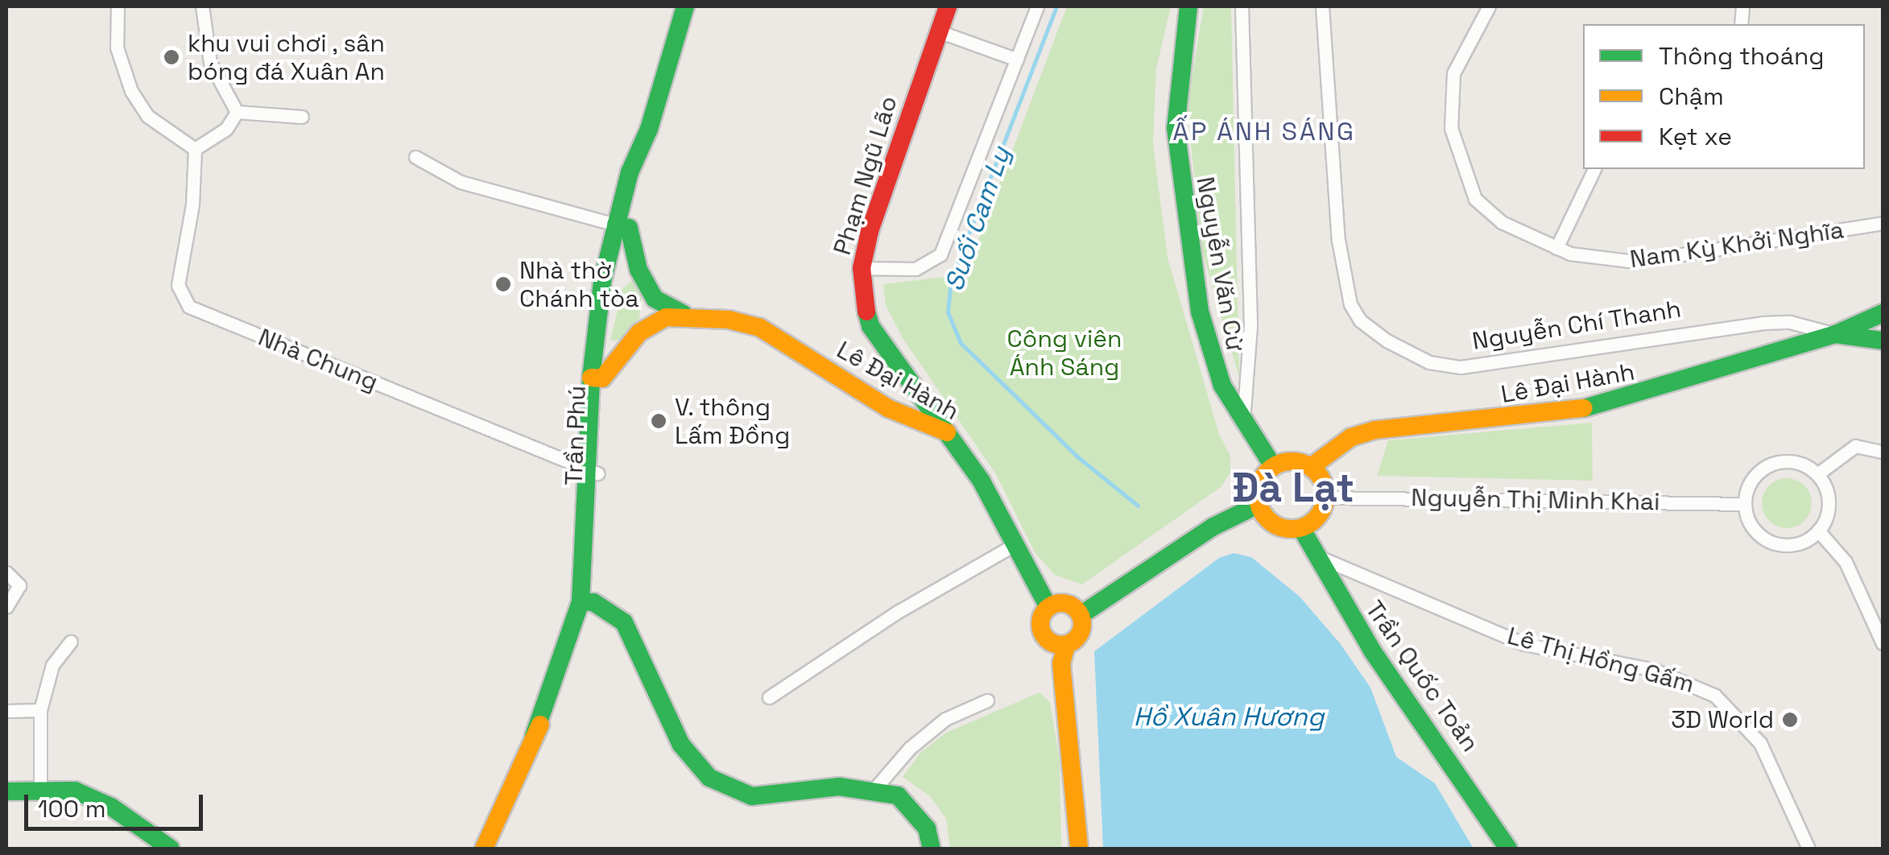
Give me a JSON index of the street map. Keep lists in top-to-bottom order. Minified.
{"streets":{"main road":["Phạm Ngũ Lão","Nguyễn Văn Cừ","Lê Đại Hành","Trần Phú","Trần Quốc Toản"],"street":["Nam Kỳ Khởi Nghĩa","Nguyễn Chí Thanh","Nhà Chung","Nguyễn Thị Minh Khai","Lê Thị Hồng Gấm"]},"crossings":[["Phạm Ngũ Lão","Lê Đại Hành"],["Nguyễn Văn Cừ","Lê Đại Hành"],["Nguyễn Văn Cừ","Nguyễn Thị Minh Khai"],["Nguyễn Văn Cừ","Trần Quốc Toản"],["Nguyễn Chí Thanh","Lê Đại Hành"],["Nhà Chung","Trần Phú"],["Lê Đại Hành","Trần Phú"],["Lê Đại Hành","Nguyễn Thị Minh Khai"],["Lê Đại Hành","Trần Quốc Toản"],["Nguyễn Thị Minh Khai","Trần Quốc Toản"],["Lê Thị Hồng Gấm","Trần Quốc Toản"]],"districts":["ẤP ÁNH SÁNG","Đà Lạt"],"water":["Suối Cam Ly","Hồ Xuân Hương"],"parks":["Công viên Ánh Sáng"],"places":["khu vui chơi , sân bóng đá Xuân An","Nhà thờ Chánh tòa","V. thông Lấm Đồng","3D World"],"legend":["Thông thoáng","Chậm","Kẹt xe"],"scale_bar":"100 m"}
